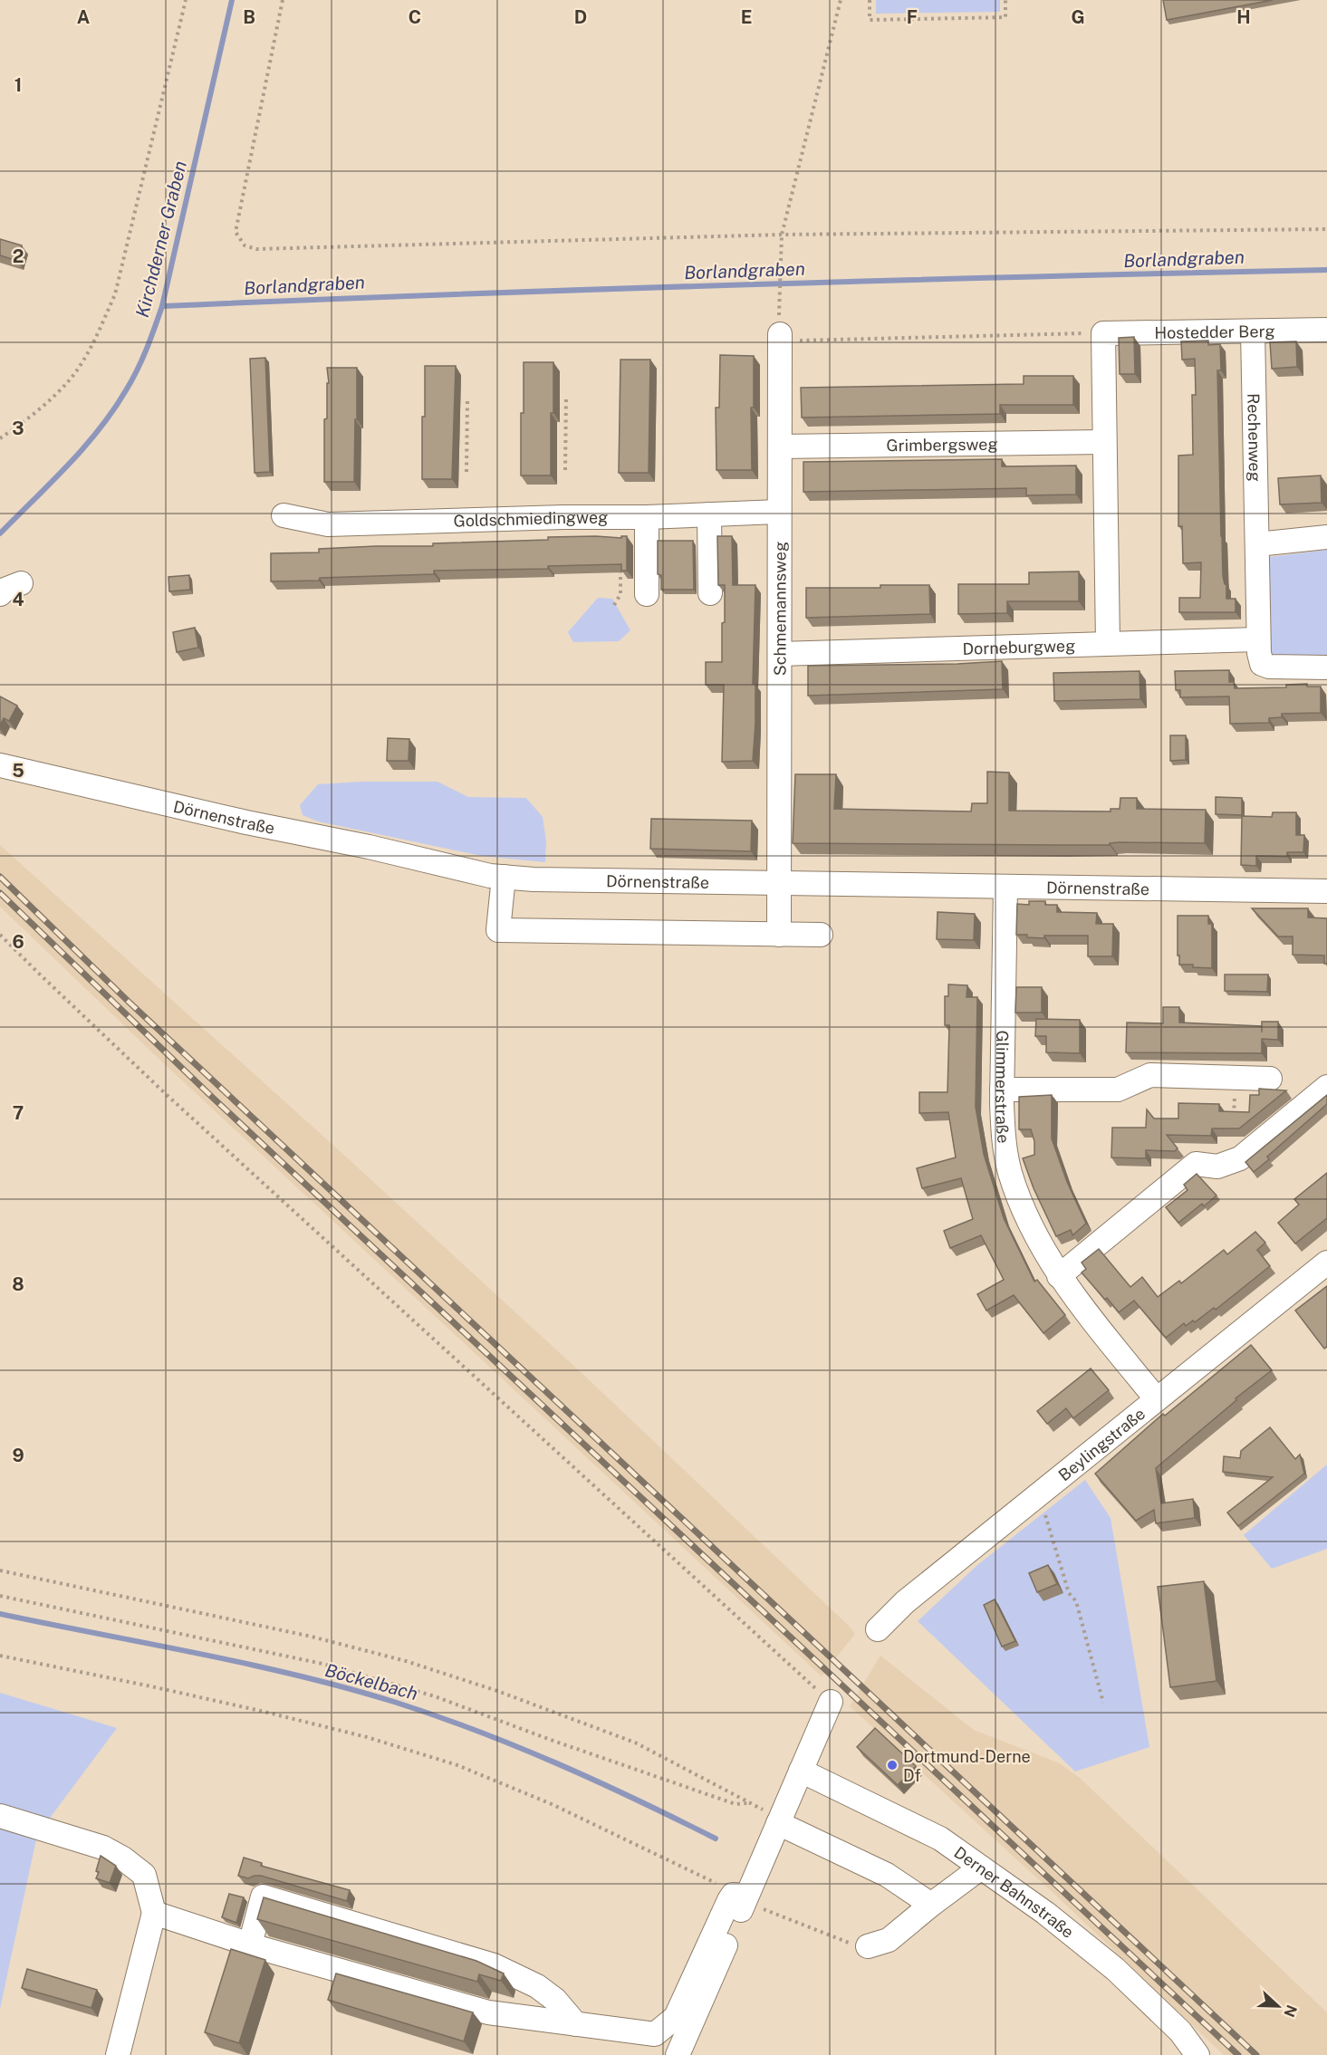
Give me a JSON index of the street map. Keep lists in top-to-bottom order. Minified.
{"streets":{"street":["Hostedder Berg","Rechenweg","Grimbergsweg","Goldschmiedingweg","Schmemannsweg","Dorneburgweg","Dörnenstraße","Glimmerstraße","Beylingstraße","Derner Bahnstraße"]},"crossings":[["Hostedder Berg","Rechenweg"],["Rechenweg","Dorneburgweg"],["Grimbergsweg","Schmemannsweg"],["Goldschmiedingweg","Schmemannsweg"],["Schmemannsweg","Dorneburgweg"],["Schmemannsweg","Dörnenstraße"],["Dörnenstraße","Glimmerstraße"],["Glimmerstraße","Beylingstraße"]],"water":["Kirchderner Graben","Borlandgraben","Böckelbach"],"places":["Dortmund-Derne Df"],"north":"right","grid":{"columns":["A","B","C","D","E","F","G","H"],"rows":["1","2","3","4","5","6","7","8","9"]}}
